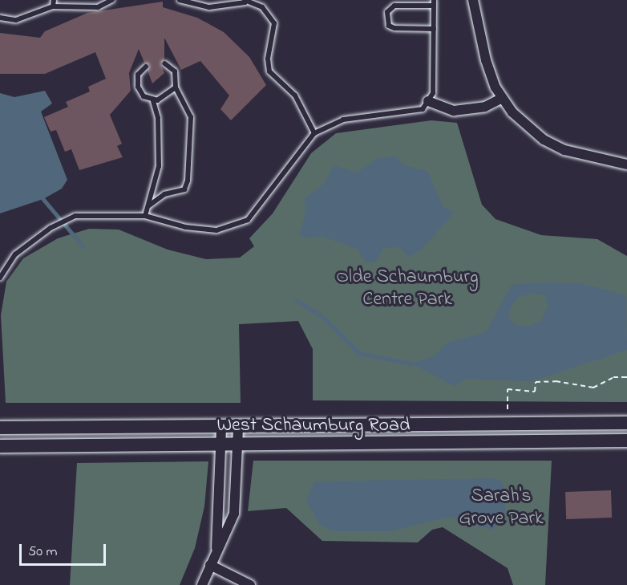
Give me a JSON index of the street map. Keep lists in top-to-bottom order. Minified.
{"streets":{"main road":["West Schaumburg Road"]},"parks":["Olde Schaumburg Centre Park","Sarah's Grove Park"],"scale_bar":"50 m"}
